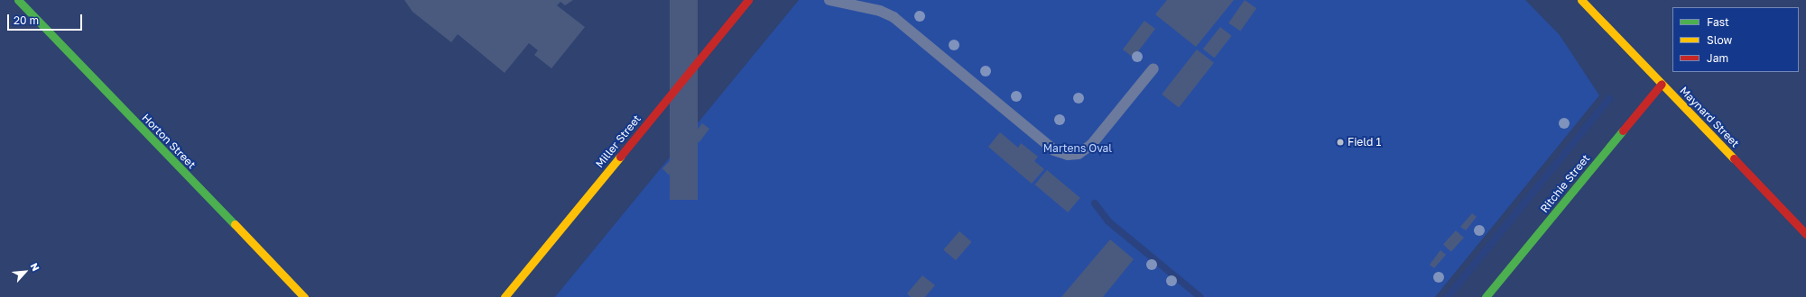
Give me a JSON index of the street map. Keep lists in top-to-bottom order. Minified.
{"streets":{"street":["Maynard Street","Horton Street","Miller Street","Ritchie Street"]},"crossings":[["Maynard Street","Ritchie Street"]],"parks":["Martens Oval"],"places":["Field 1"],"legend":["Fast","Slow","Jam"],"scale_bar":"20 m","north":"top right"}
